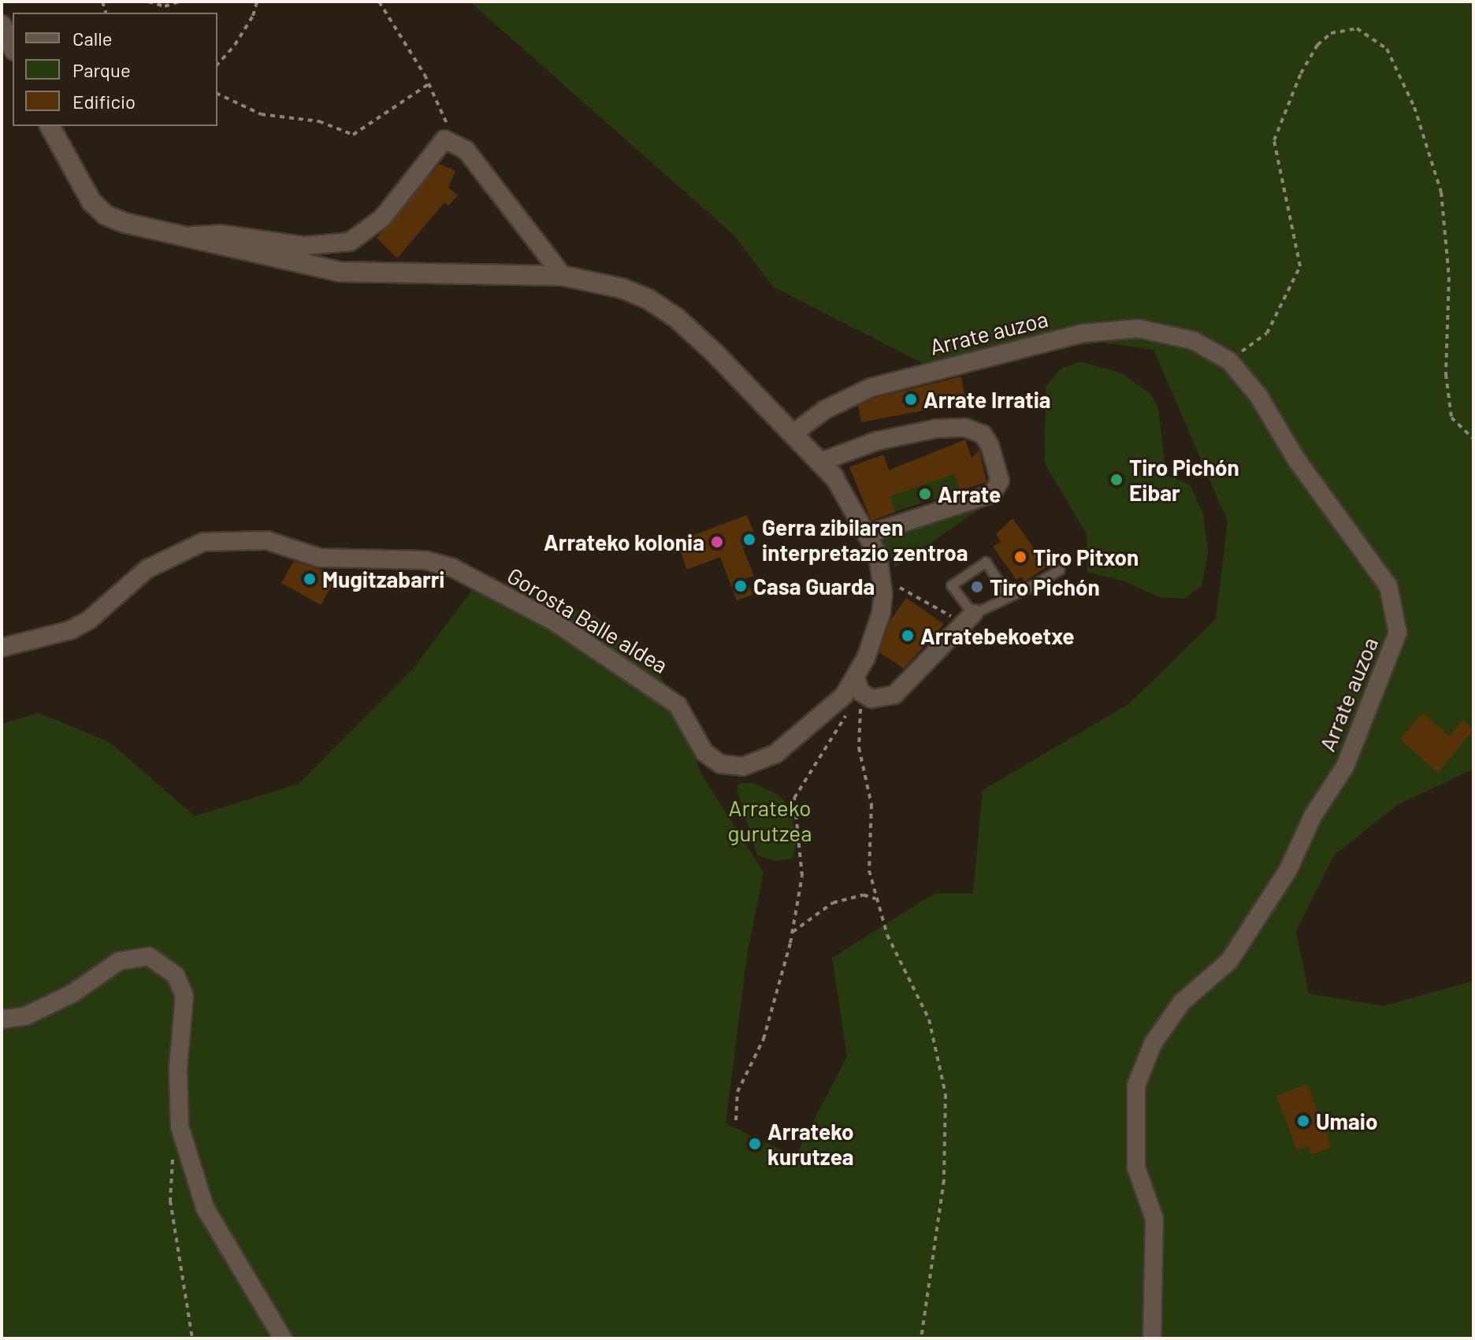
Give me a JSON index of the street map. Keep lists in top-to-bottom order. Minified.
{"streets":{"street":["Arrate auzoa","Gorosta Balle aldea"]},"parks":["Arrateko gurutzea"],"places":["Arrate Irratia","Tiro Pichón Eibar","Arrate","Gerra zibilaren interpretazio zentroa","Arrateko kolonia","Tiro Pitxon","Mugitzabarri","Casa Guarda","Tiro Pichón","Arratebekoetxe","Umaio","Arrateko kurutzea"],"legend":["Calle","Parque","Edificio"]}
